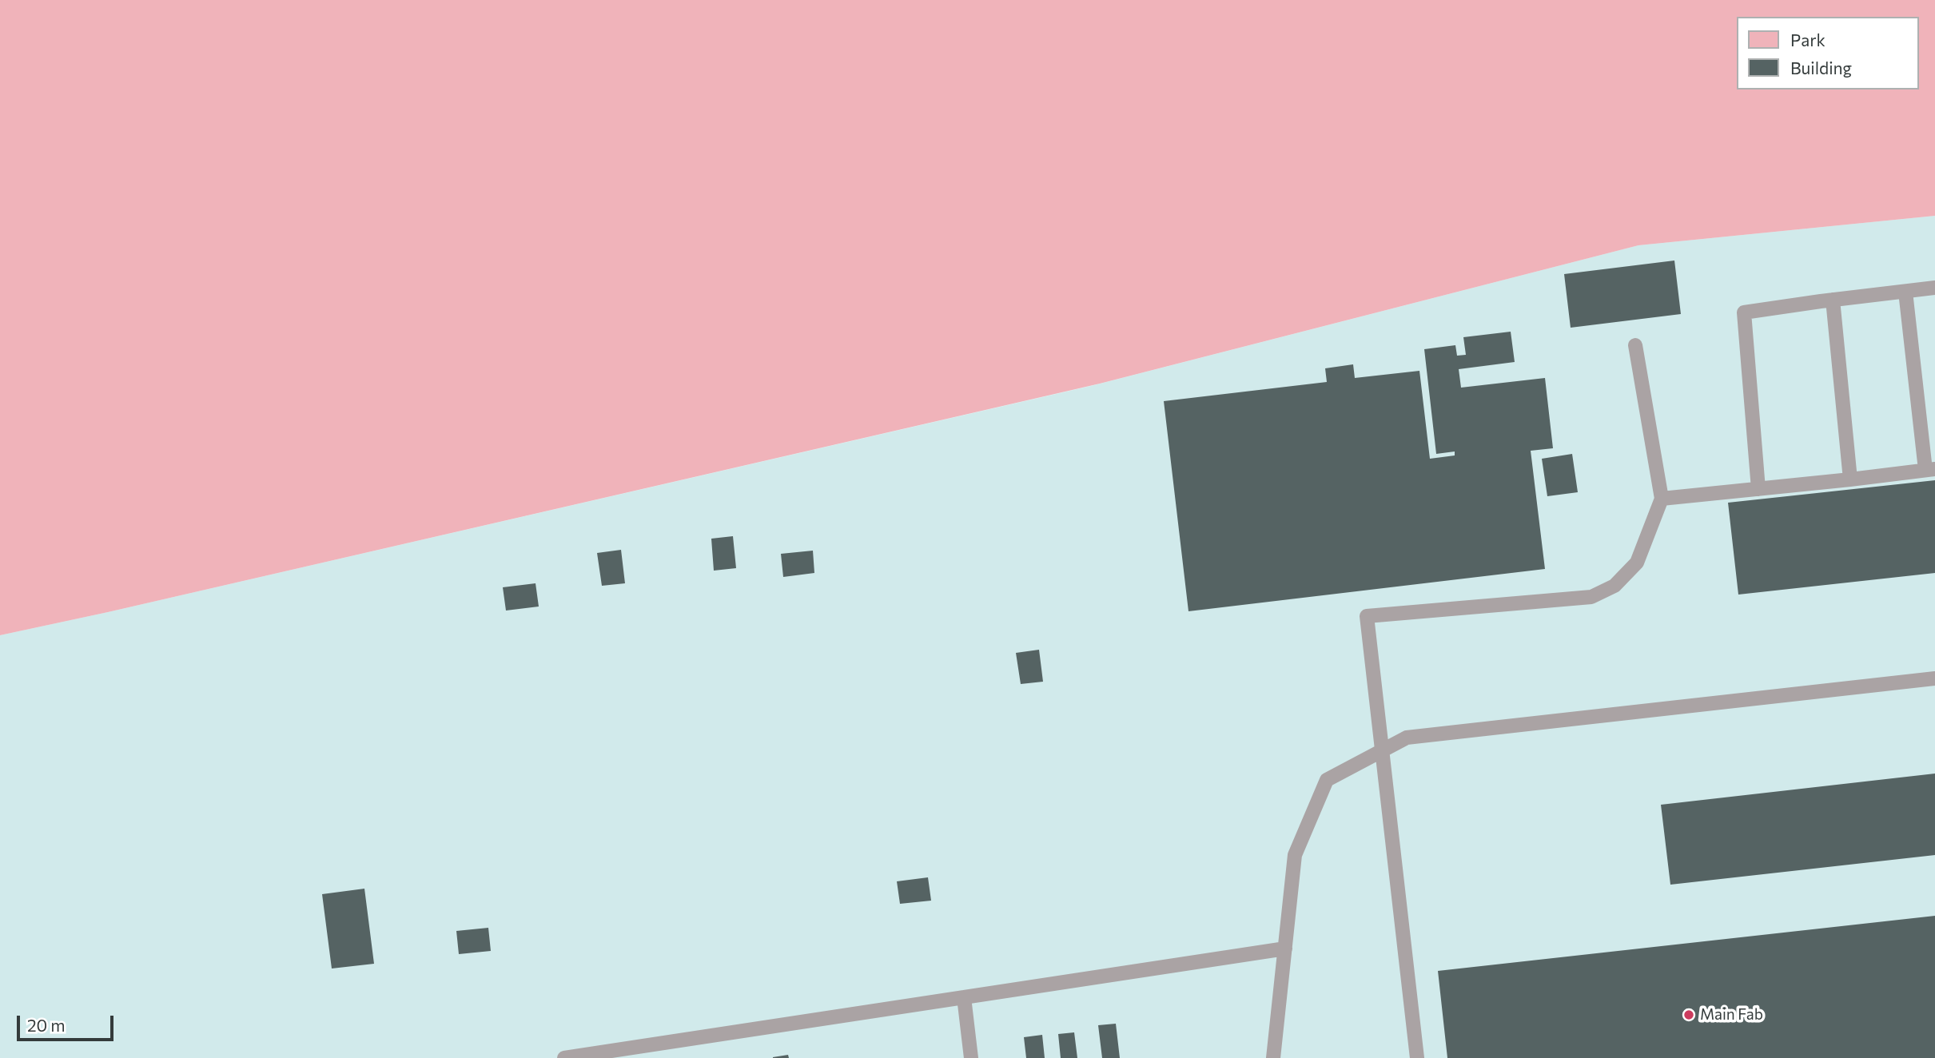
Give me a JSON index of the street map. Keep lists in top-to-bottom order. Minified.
{"places":["Main Fab"],"legend":["Park","Building"],"scale_bar":"20 m"}
